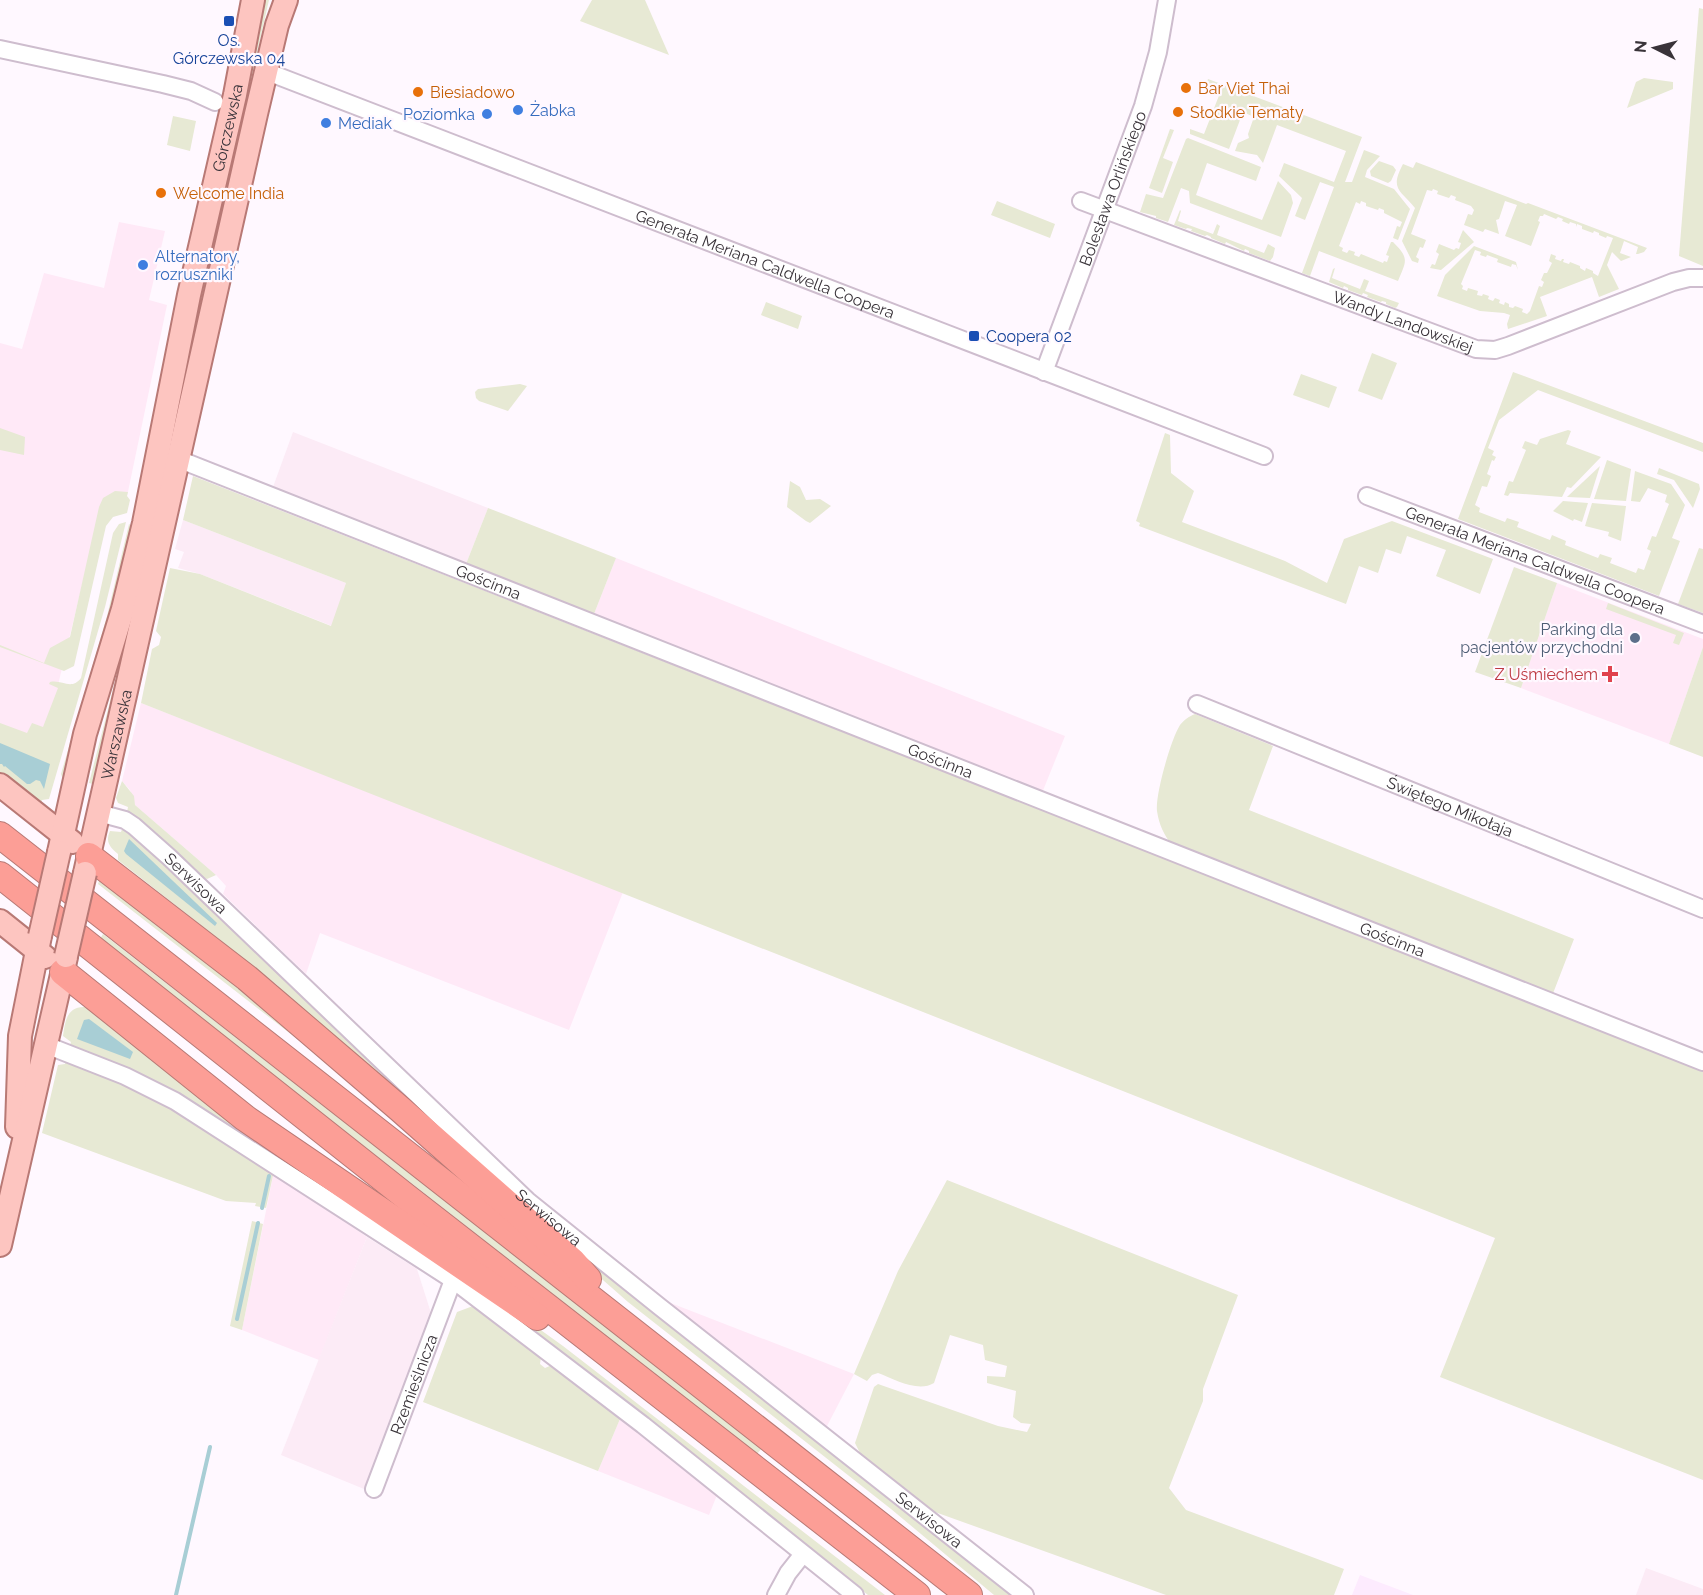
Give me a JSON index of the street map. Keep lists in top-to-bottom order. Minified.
{"streets":{"main road":["Górczewska","Warszawska"],"street":["Bolesława Orlińskiego","Generała Meriana Caldwella Coopera","Wandy Landowskiej","Gościnna","Świętego Mikołaja","Serwisowa","Rzemieślnicza"]},"crossings":[["Górczewska","Generała Meriana Caldwella Coopera"],["Górczewska","Warszawska"],["Bolesława Orlińskiego","Generała Meriana Caldwella Coopera"],["Bolesława Orlińskiego","Wandy Landowskiej"],["Gościnna","Warszawska"],["Warszawska","Serwisowa"]],"places":{"transit":["Os. Górczewska 04","Coopera 02"],"other":["Bar Viet Thai","Biesiadowo","Żabka","Słodkie Tematy","Poziomka","Mediak","Welcome India","Alternatory, rozruszniki","Parking dla pacjentów przychodni"],"health":["Z Uśmiechem"]},"north":"left"}
